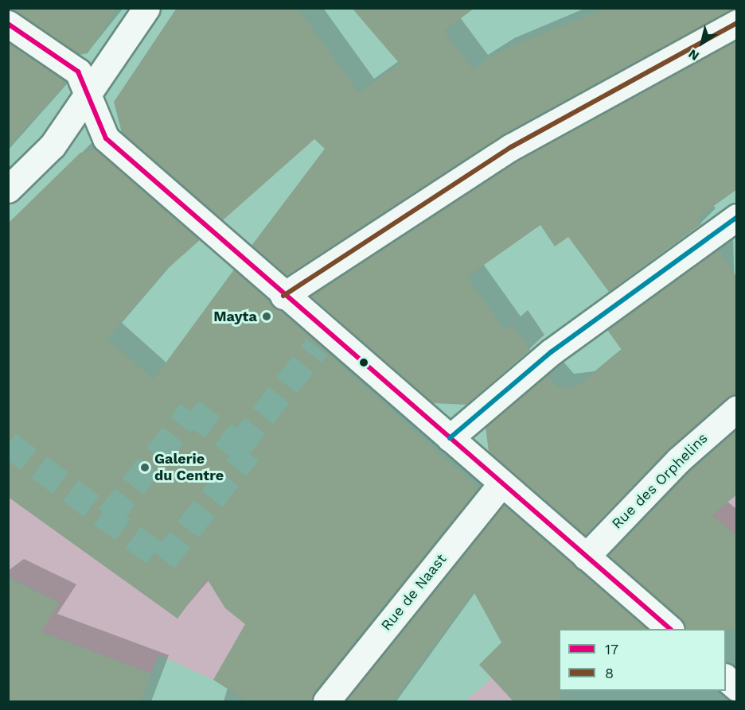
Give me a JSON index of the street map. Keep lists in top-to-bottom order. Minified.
{"streets":{"street":["Rue des Orphelins","Rue de Naast"]},"places":["Mayta","Galerie du Centre"],"lines":["transit line 8","transit line 17"],"legend":["17","8"],"north":"bottom left"}
